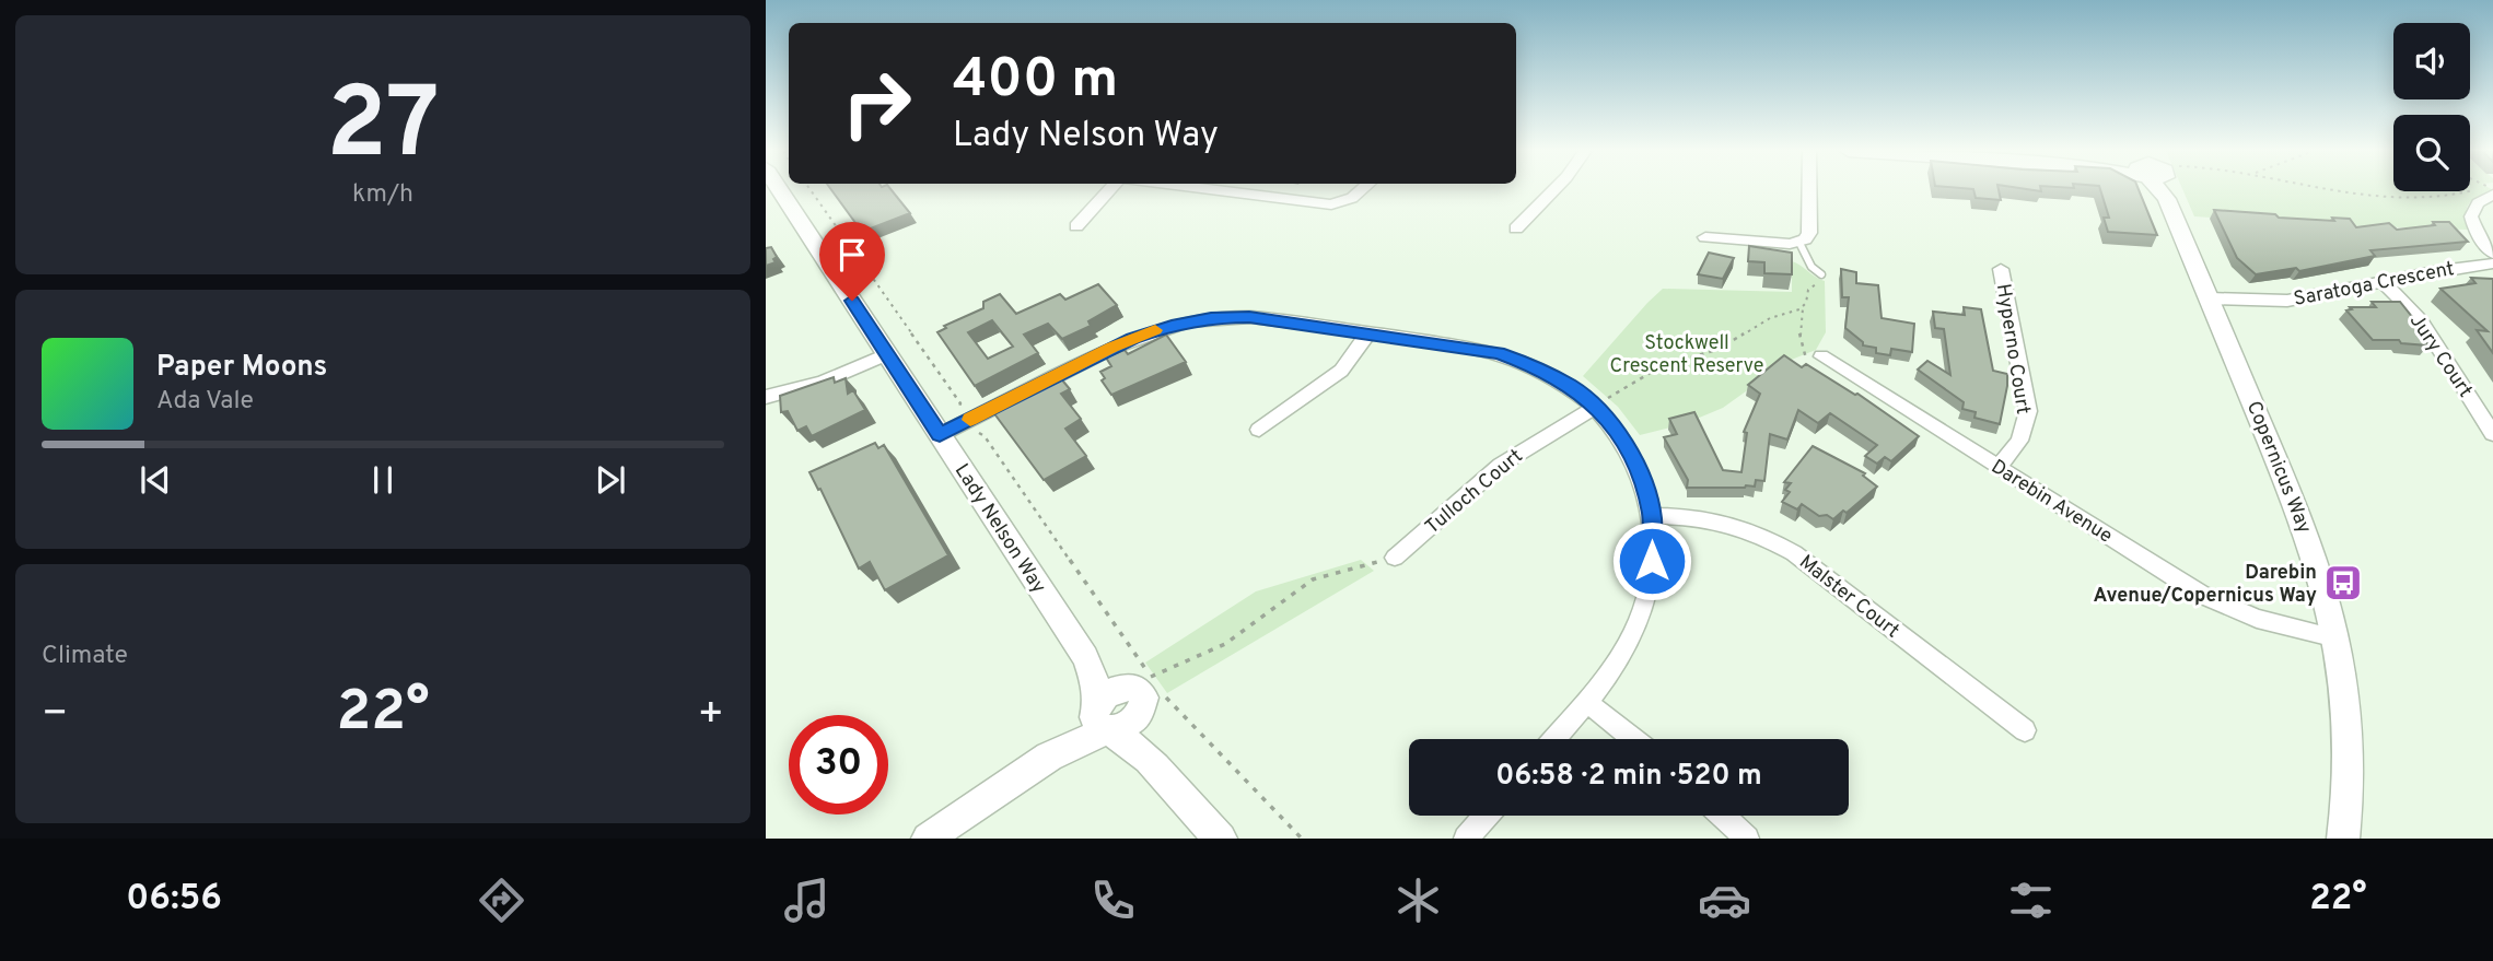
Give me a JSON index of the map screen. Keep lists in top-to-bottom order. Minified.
{"streets":{"street":["Saratoga Crescent","Hyperno Court","Jury Court","Copernicus Way","Tulloch Court","Darebin Avenue","Lady Nelson Way","Malster Court"]},"crossings":[["Saratoga Crescent","Jury Court"],["Saratoga Crescent","Copernicus Way"],["Hyperno Court","Darebin Avenue"],["Copernicus Way","Darebin Avenue"]],"parks":["Stockwell Crescent Reserve"],"places":{"bus stop":["Darebin Avenue/Copernicus Way"]},"page":{"tile":[["27","km/h"],"Climate"],"turn":["400 m","Lady Nelson Way"],"song":["Paper Moons","Ada Vale"],"heat":["−","22°","+"],"limit":"30","trip":"06:58 · 2 min · 520 m","tabs":["06:56","22°"]}}
